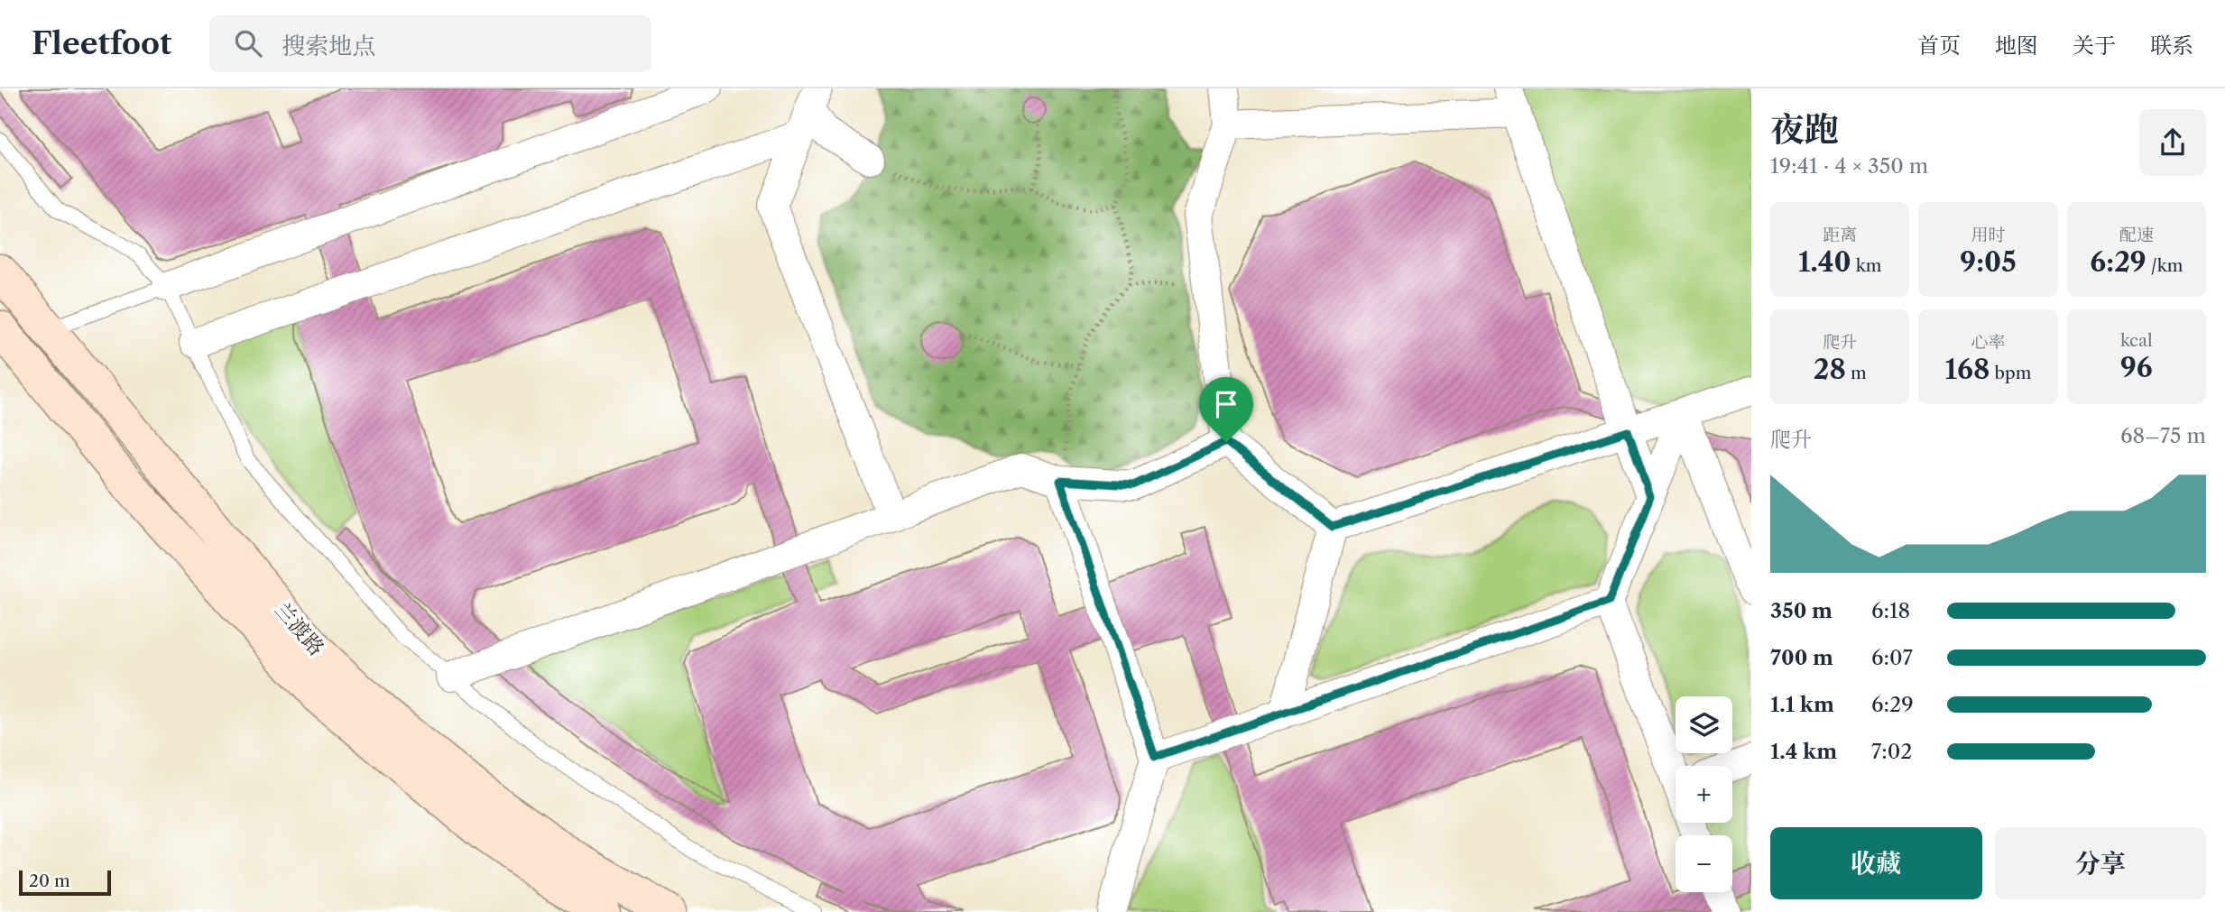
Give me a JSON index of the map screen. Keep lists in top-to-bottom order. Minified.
{"streets":{"street":["兰渡路"]},"scale_bar":"20 m","page":{"header":"Fleetfoot","search":"搜索地点","nav":["首页","地图","关于","联系"],"heading":["夜跑","19:41 · 4 × 350 m"],"stats":[["距离","1.40 km"],["用时","9:05"],["配速","6:29 /km"],["爬升","28 m"],["心率","168 bpm"],["kcal","96"]],"chart":["爬升","68–75 m"],"list":[{"name":"350 m","note":"6:18"},{"name":"700 m","note":"6:07"},{"name":"1.1 km","note":"6:29"},{"name":"1.4 km","note":"7:02"}],"map_buttons":["+","−"],"buttons":["收藏","分享"],"scale":"20 m"}}
